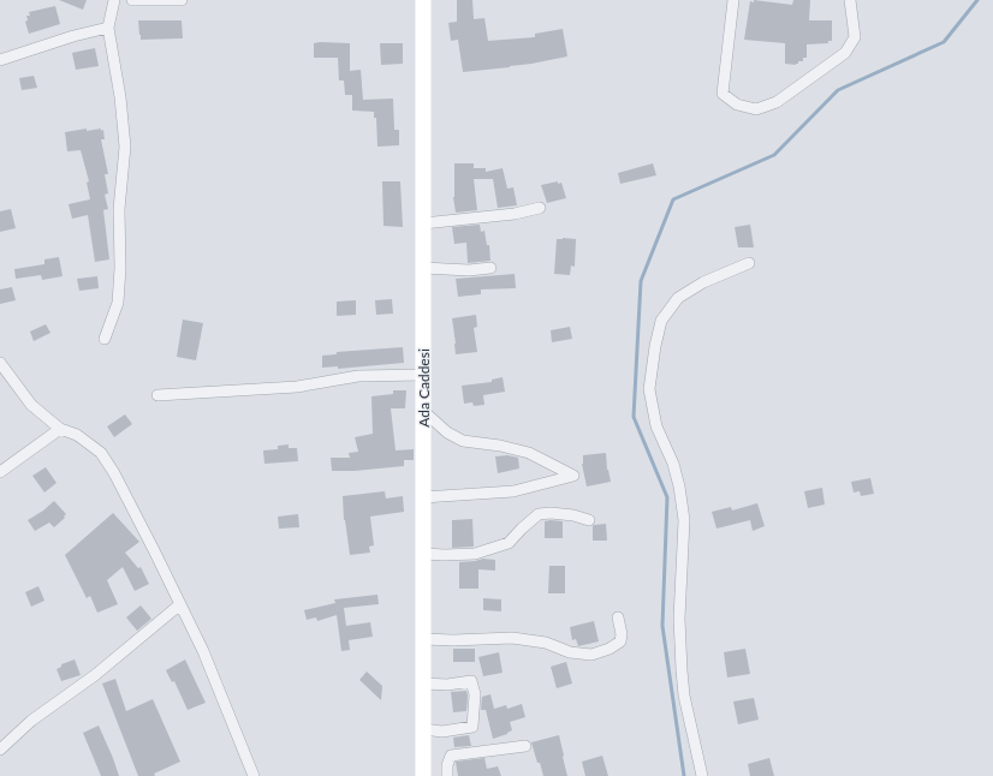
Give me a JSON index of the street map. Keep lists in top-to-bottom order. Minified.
{"streets":{"main road":["Ada Caddesi"]}}
